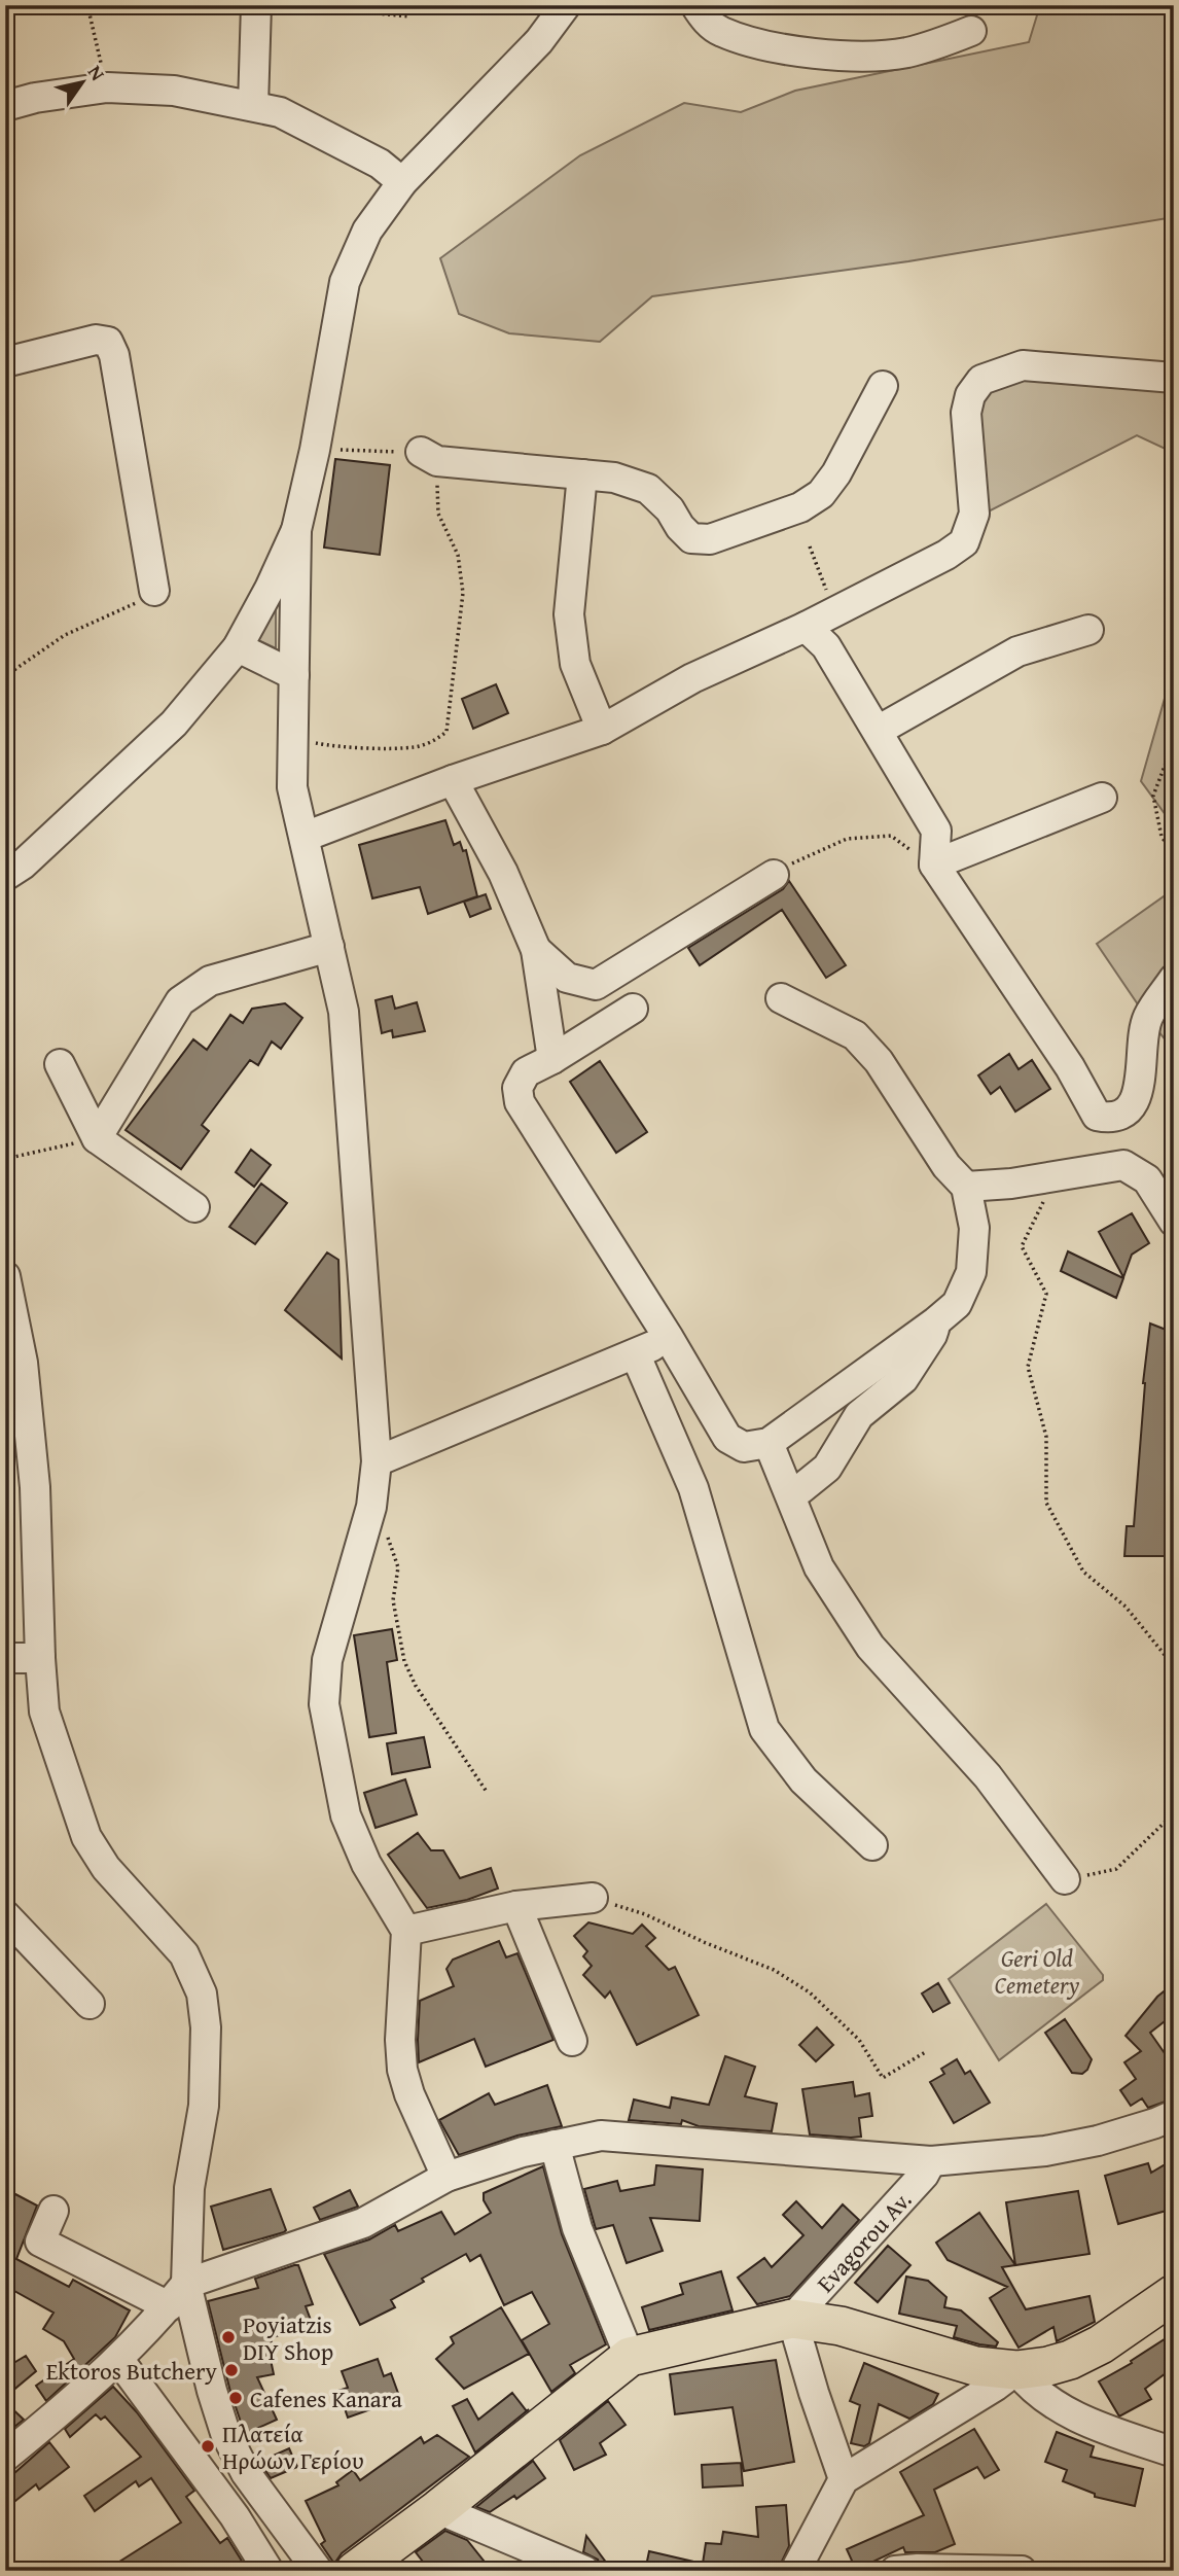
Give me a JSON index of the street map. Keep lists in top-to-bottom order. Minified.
{"streets":{"street":["Evagorou Av."]},"parks":["Geri Old Cemetery"],"places":["Poyiatzis DIY Shop","Ektoros Butchery","Cafenes Kanara","Πλατεία Ηρώων Γερίου"],"north":"top right"}
